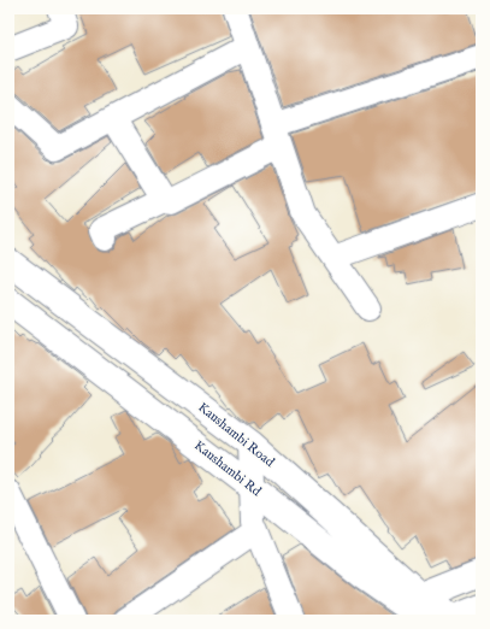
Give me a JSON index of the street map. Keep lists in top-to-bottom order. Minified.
{"streets":{"main road":["Kaushambi Road","Kaushambi Rd"]},"crossings":[["Kaushambi Road","Kaushambi Rd"]]}
